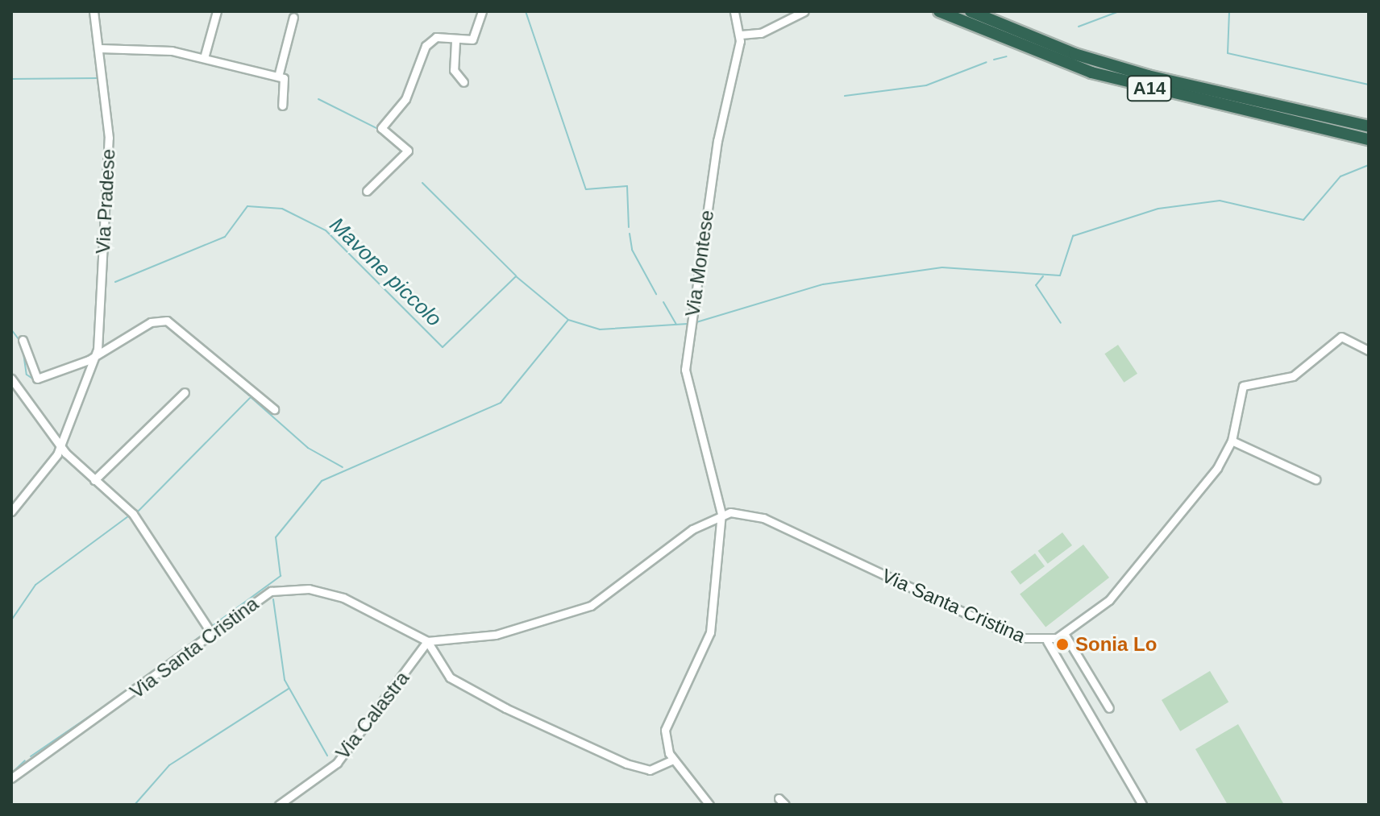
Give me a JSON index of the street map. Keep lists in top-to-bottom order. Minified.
{"streets":{"highway":["A14"],"street":["Via Pradese","Via Montese","Via Santa Cristina","Via Calastra"]},"crossings":[["Via Montese","Via Santa Cristina"],["Via Santa Cristina","Via Calastra"]],"water":["Mavone piccolo"],"places":["Sonia Lo"]}
